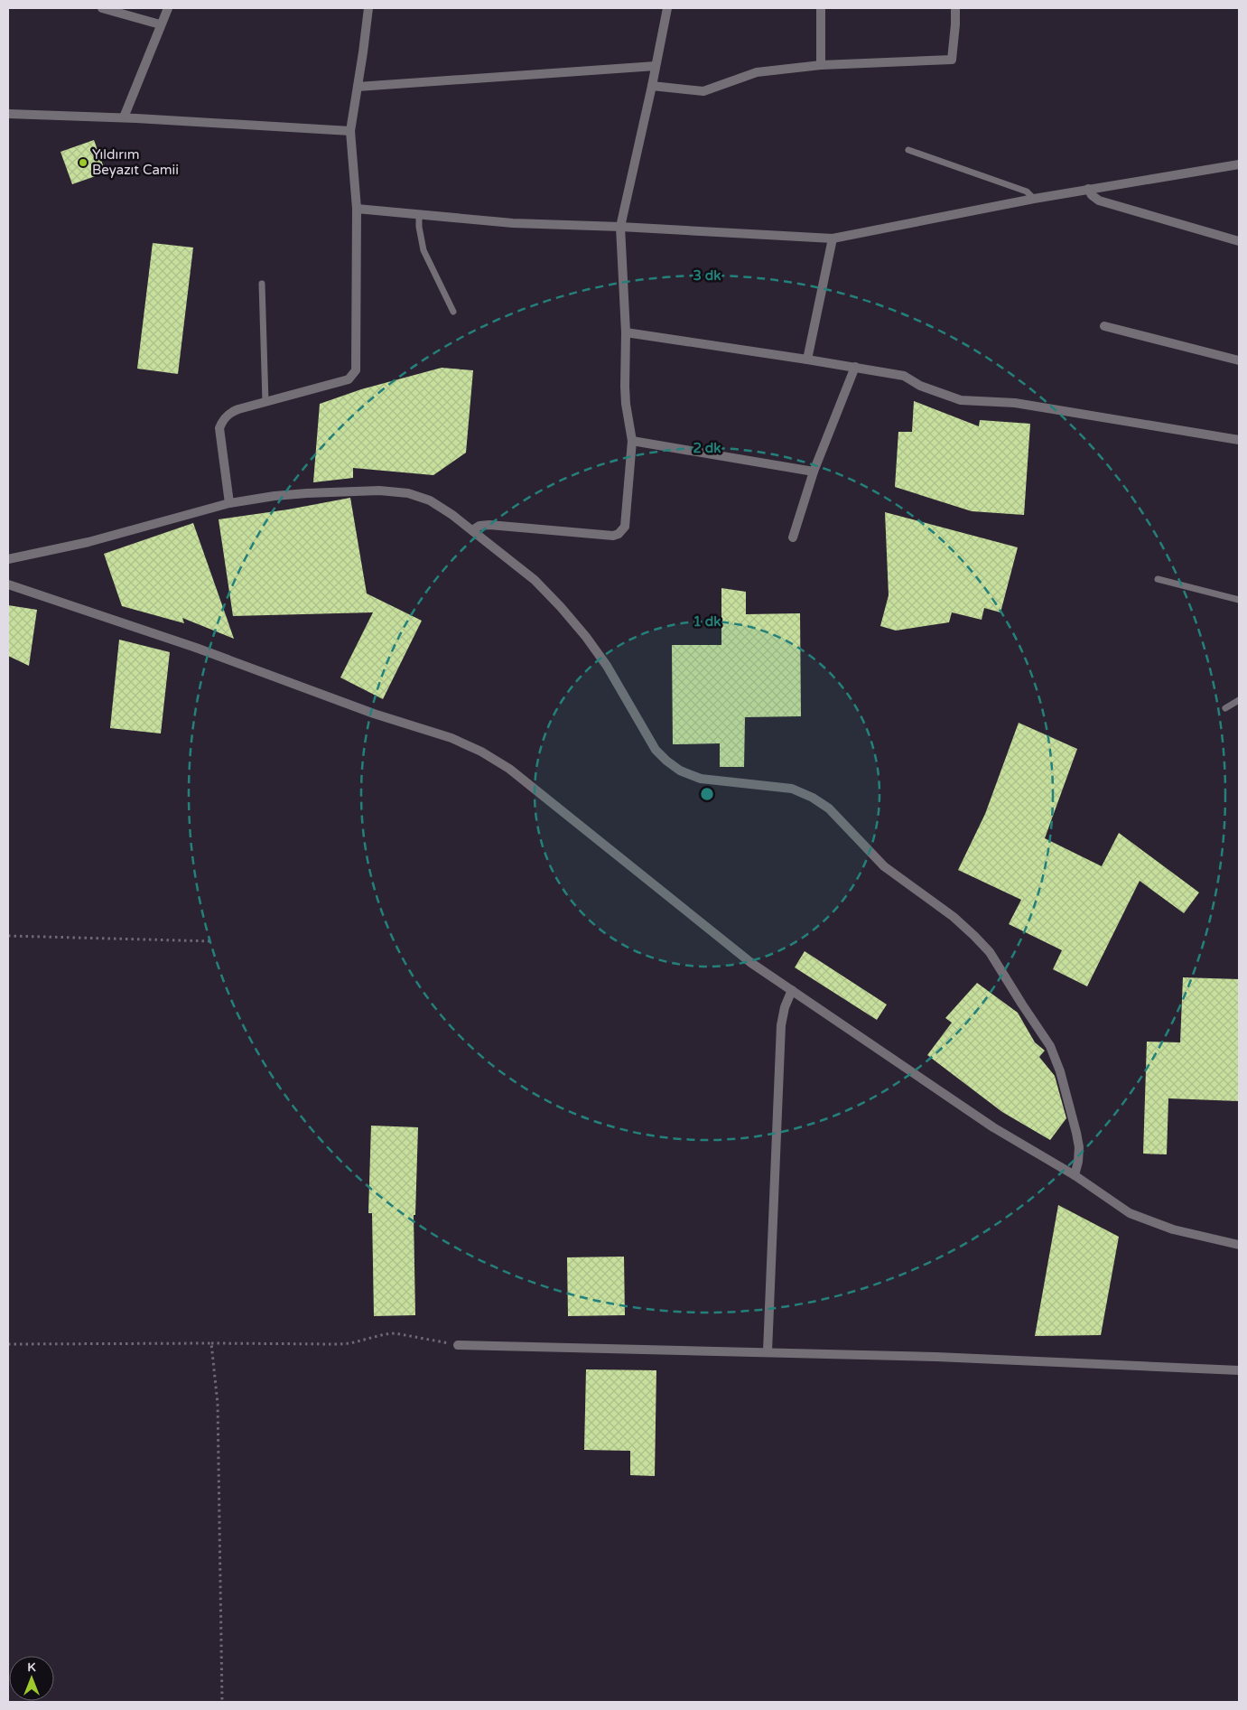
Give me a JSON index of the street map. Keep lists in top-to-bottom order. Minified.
{"places":["Yıldırım Beyazıt Camii"],"north":"top","rings":["3 dk","2 dk","1 dk"]}
